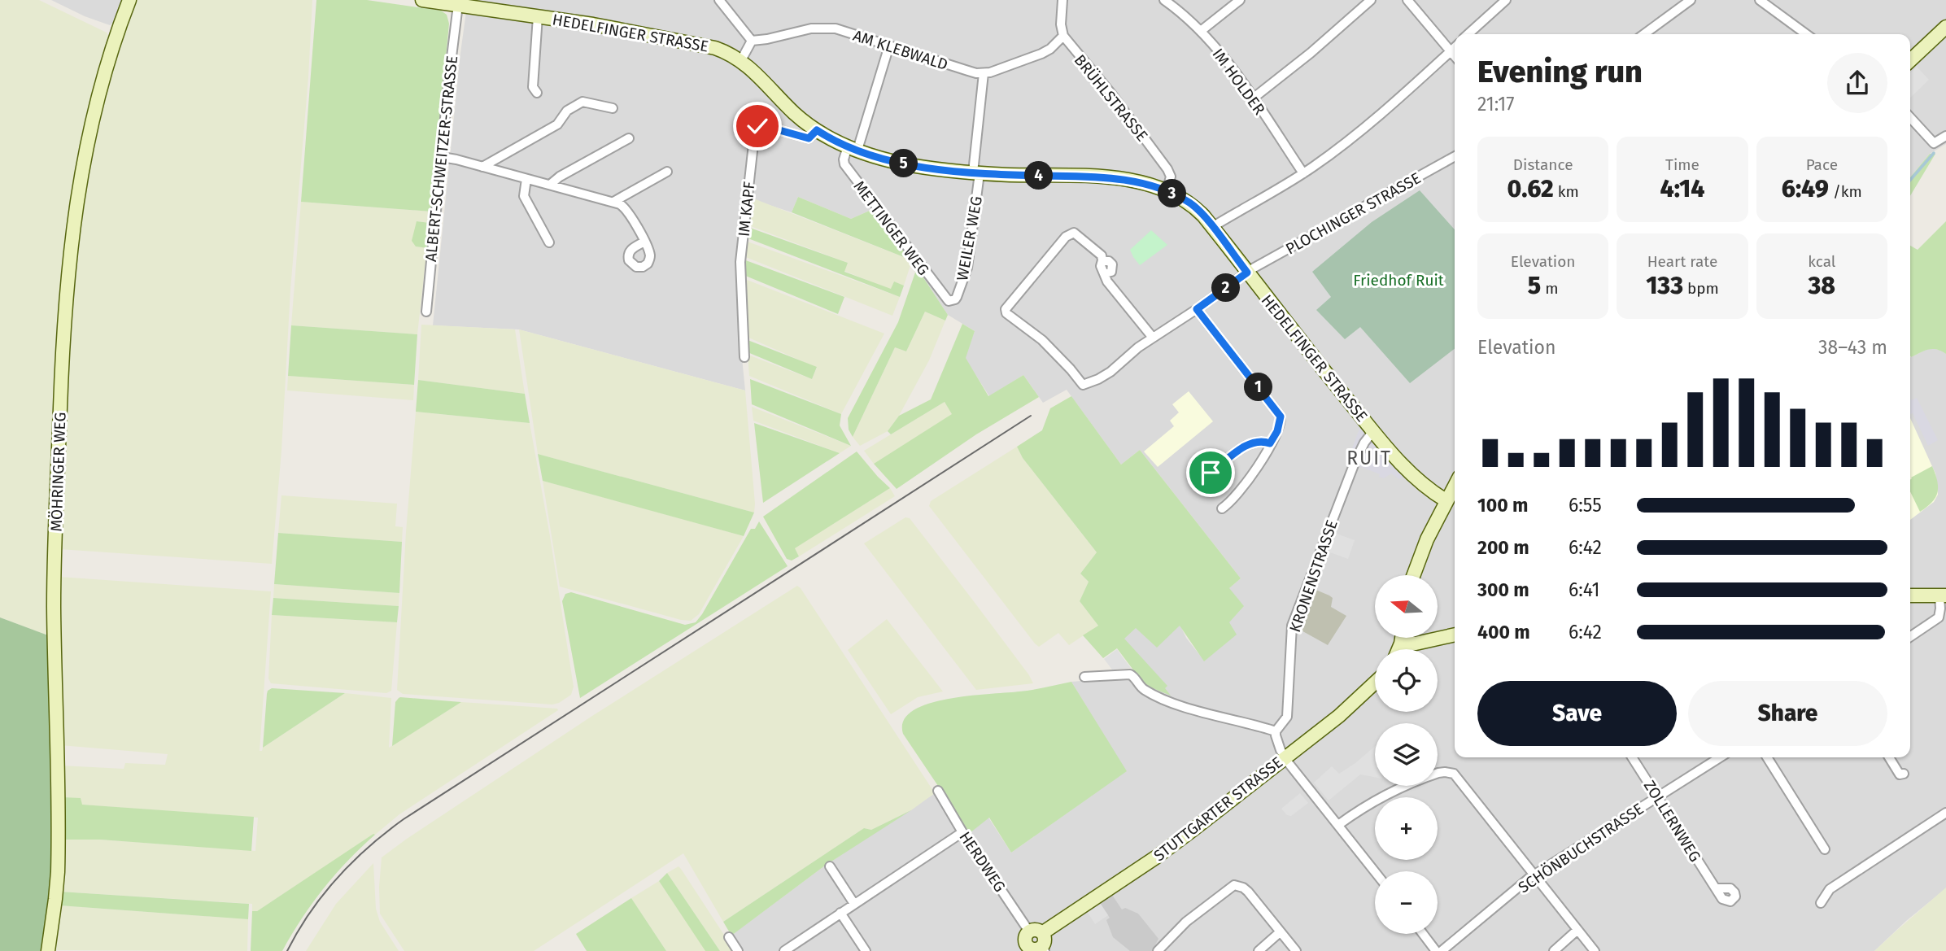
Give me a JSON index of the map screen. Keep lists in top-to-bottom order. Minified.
{"streets":{"street":["HEDELFINGER STRASSE","AM KLEBWALD","IM HOLDER","BRÜHLSTRASSE","ALBERT-SCHWEITZER-STRASSE","IM KAPF","PLOCHINGER STRASSE","METTINGER WEG","WEILER WEG","MÖHRINGER WEG","KRONENSTRASSE","STUTTGARTER STRASSE","ZOLLERNWEG","SCHÖNBUCHSTRASSE","HERDWEG"]},"crossings":[["HEDELFINGER STRASSE","BRÜHLSTRASSE"],["HEDELFINGER STRASSE","ALBERT-SCHWEITZER-STRASSE"],["HEDELFINGER STRASSE","IM KAPF"],["HEDELFINGER STRASSE","PLOCHINGER STRASSE"],["HEDELFINGER STRASSE","METTINGER WEG"],["HEDELFINGER STRASSE","WEILER WEG"],["HEDELFINGER STRASSE","KRONENSTRASSE"],["AM KLEBWALD","WEILER WEG"],["METTINGER WEG","WEILER WEG"],["STUTTGARTER STRASSE","HERDWEG"],["ZOLLERNWEG","SCHÖNBUCHSTRASSE"]],"districts":["RUIT"],"parks":["Friedhof Ruit"],"north":"left","page":{"heading":["Evening run","21:17"],"stats":[["Distance","0.62 km"],["Time","4:14"],["Pace","6:49 /km"],["Elevation","5 m"],["Heart rate","133 bpm"],["kcal","38"]],"pins":["5","4","3","2","1"],"chart":["Elevation","38–43 m"],"list":[{"name":"100 m","note":"6:55"},{"name":"200 m","note":"6:42"},{"name":"300 m","note":"6:41"},{"name":"400 m","note":"6:42"}],"map_buttons":["+","−"],"buttons":["Save","Share"]}}
